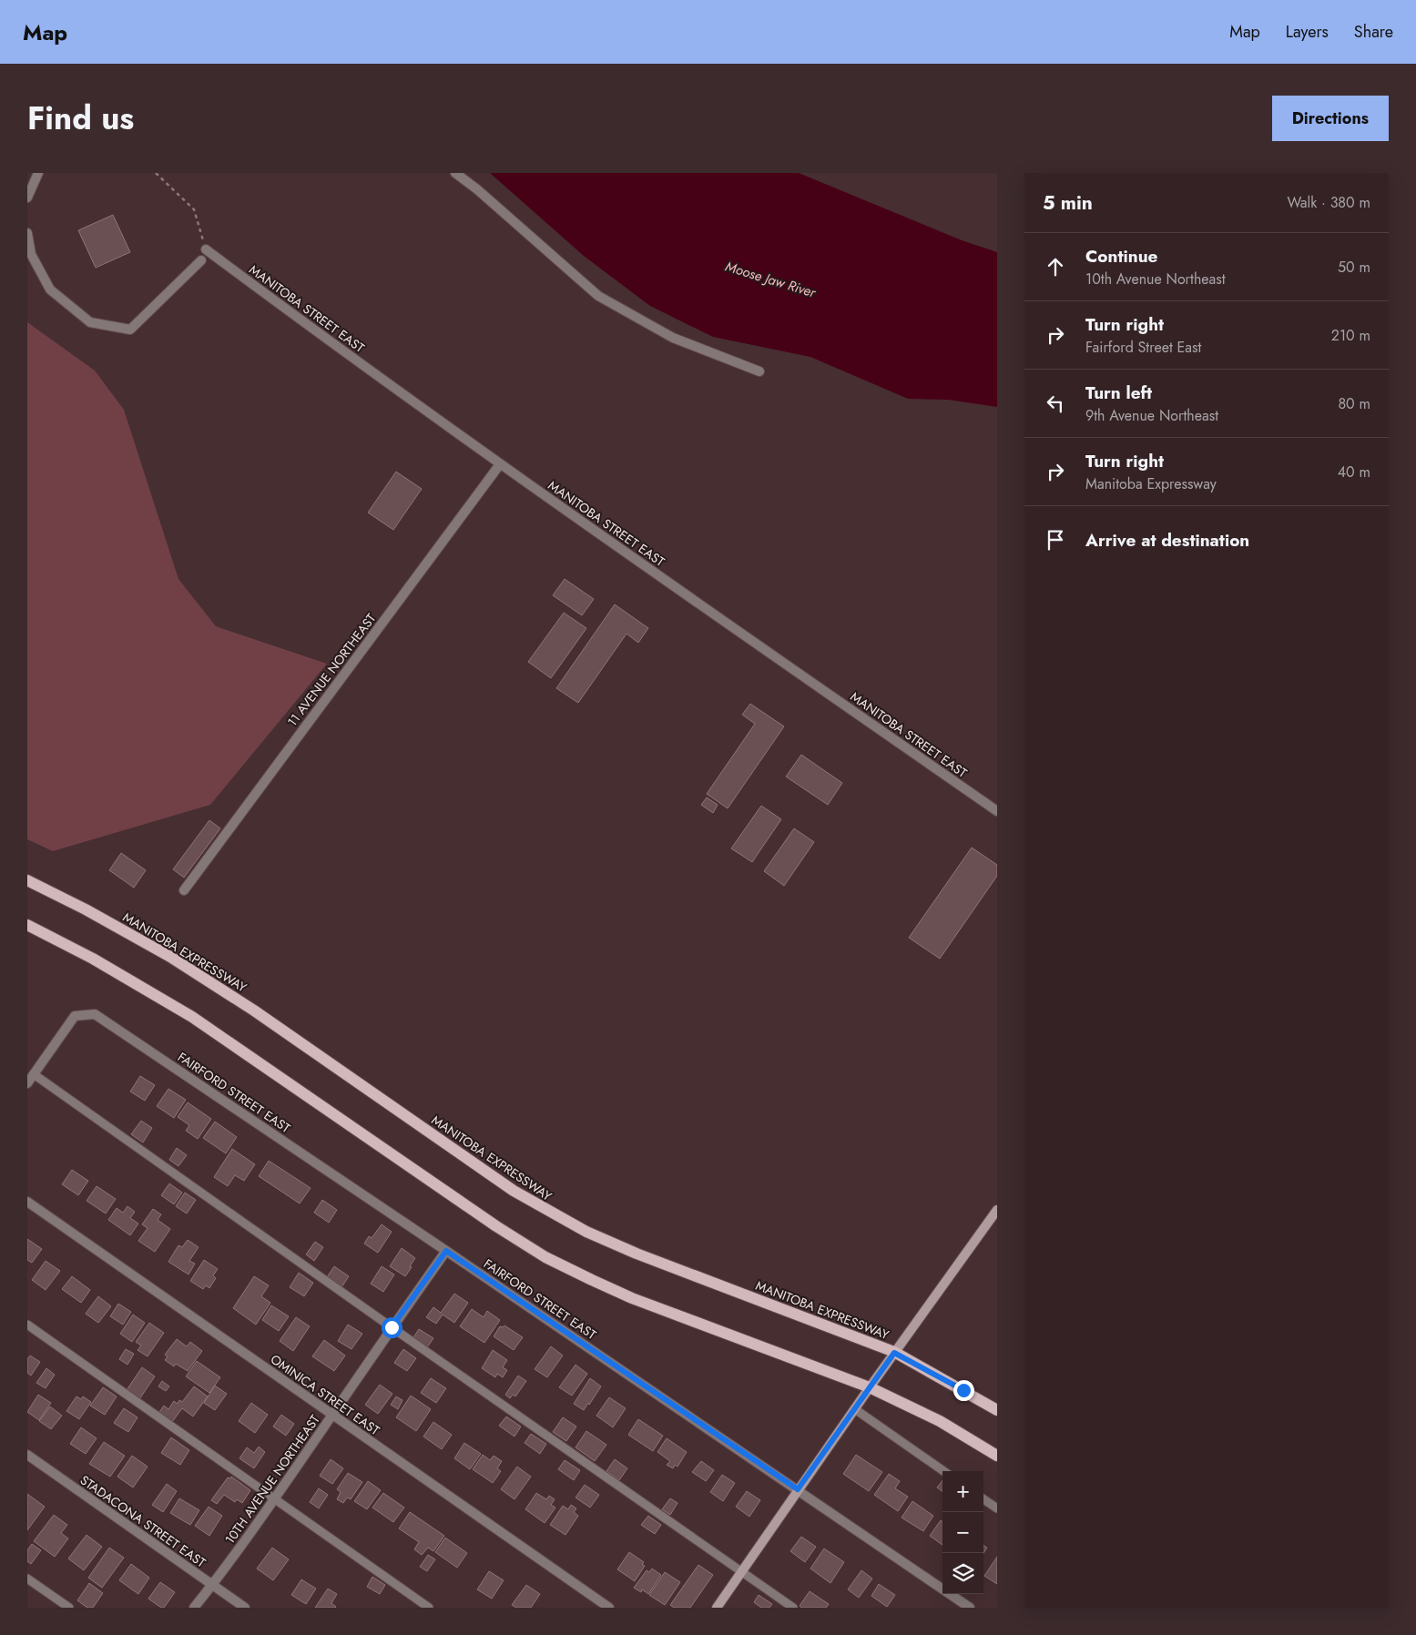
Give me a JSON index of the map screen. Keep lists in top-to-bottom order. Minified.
{"streets":{"main road":["MANITOBA EXPRESSWAY"],"street":["MANITOBA STREET EAST","11 AVENUE NORTHEAST","FAIRFORD STREET EAST","OMINICA STREET EAST","10TH AVENUE NORTHEAST","STADACONA STREET EAST"]},"crossings":[["MANITOBA STREET EAST","11 AVENUE NORTHEAST"],["FAIRFORD STREET EAST","10TH AVENUE NORTHEAST"],["OMINICA STREET EAST","10TH AVENUE NORTHEAST"],["10TH AVENUE NORTHEAST","STADACONA STREET EAST"]],"water":["Moose Jaw River"],"page":{"header":"Map","nav":["Map","Layers","Share"],"title":"Find us","buttons":"Directions","heading":["5 min","Walk · 380 m"],"list":[["Continue","10th Avenue Northeast","50 m"],["Turn right","Fairford Street East","210 m"],["Turn left","9th Avenue Northeast","80 m"],["Turn right","Manitoba Expressway","40 m"],"Arrive at destination"],"map_buttons":["+","−"]}}
